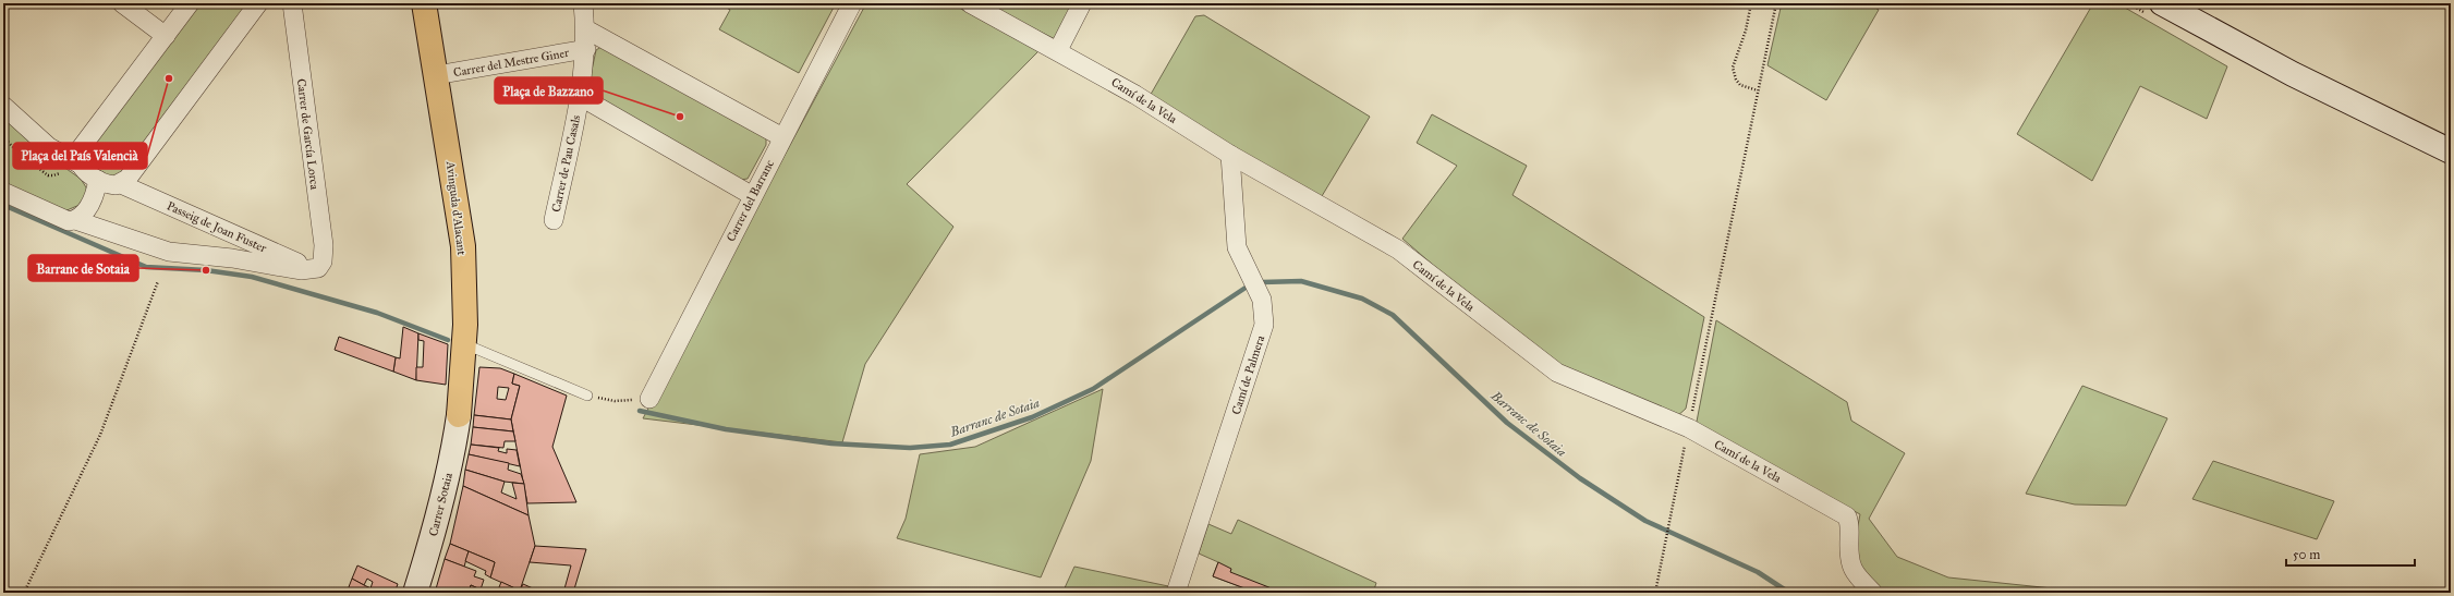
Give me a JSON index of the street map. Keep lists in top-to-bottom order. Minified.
{"streets":{"highway":["Avinguda d'Alacant"],"main road":["Carrer Sotaia"],"street":["Carrer del Mestre Giner","Camí de la Vela","Carrer de García Lorca","Carrer de Pau Casals","Carrer del Barranc","Passeig de Joan Fuster","Camí de Palmera"]},"crossings":[["Carrer del Mestre Giner","Carrer de Pau Casals"],["Carrer del Mestre Giner","Avinguda d'Alacant"],["Camí de la Vela","Camí de Palmera"],["Carrer de García Lorca","Passeig de Joan Fuster"],["Avinguda d'Alacant","Carrer Sotaia"]],"water":["Barranc de Sotaia"],"places":["Plaça del País Valencià","Plaça de Bazzano","Barranc de Sotaia"],"scale_bar":"50 m"}
